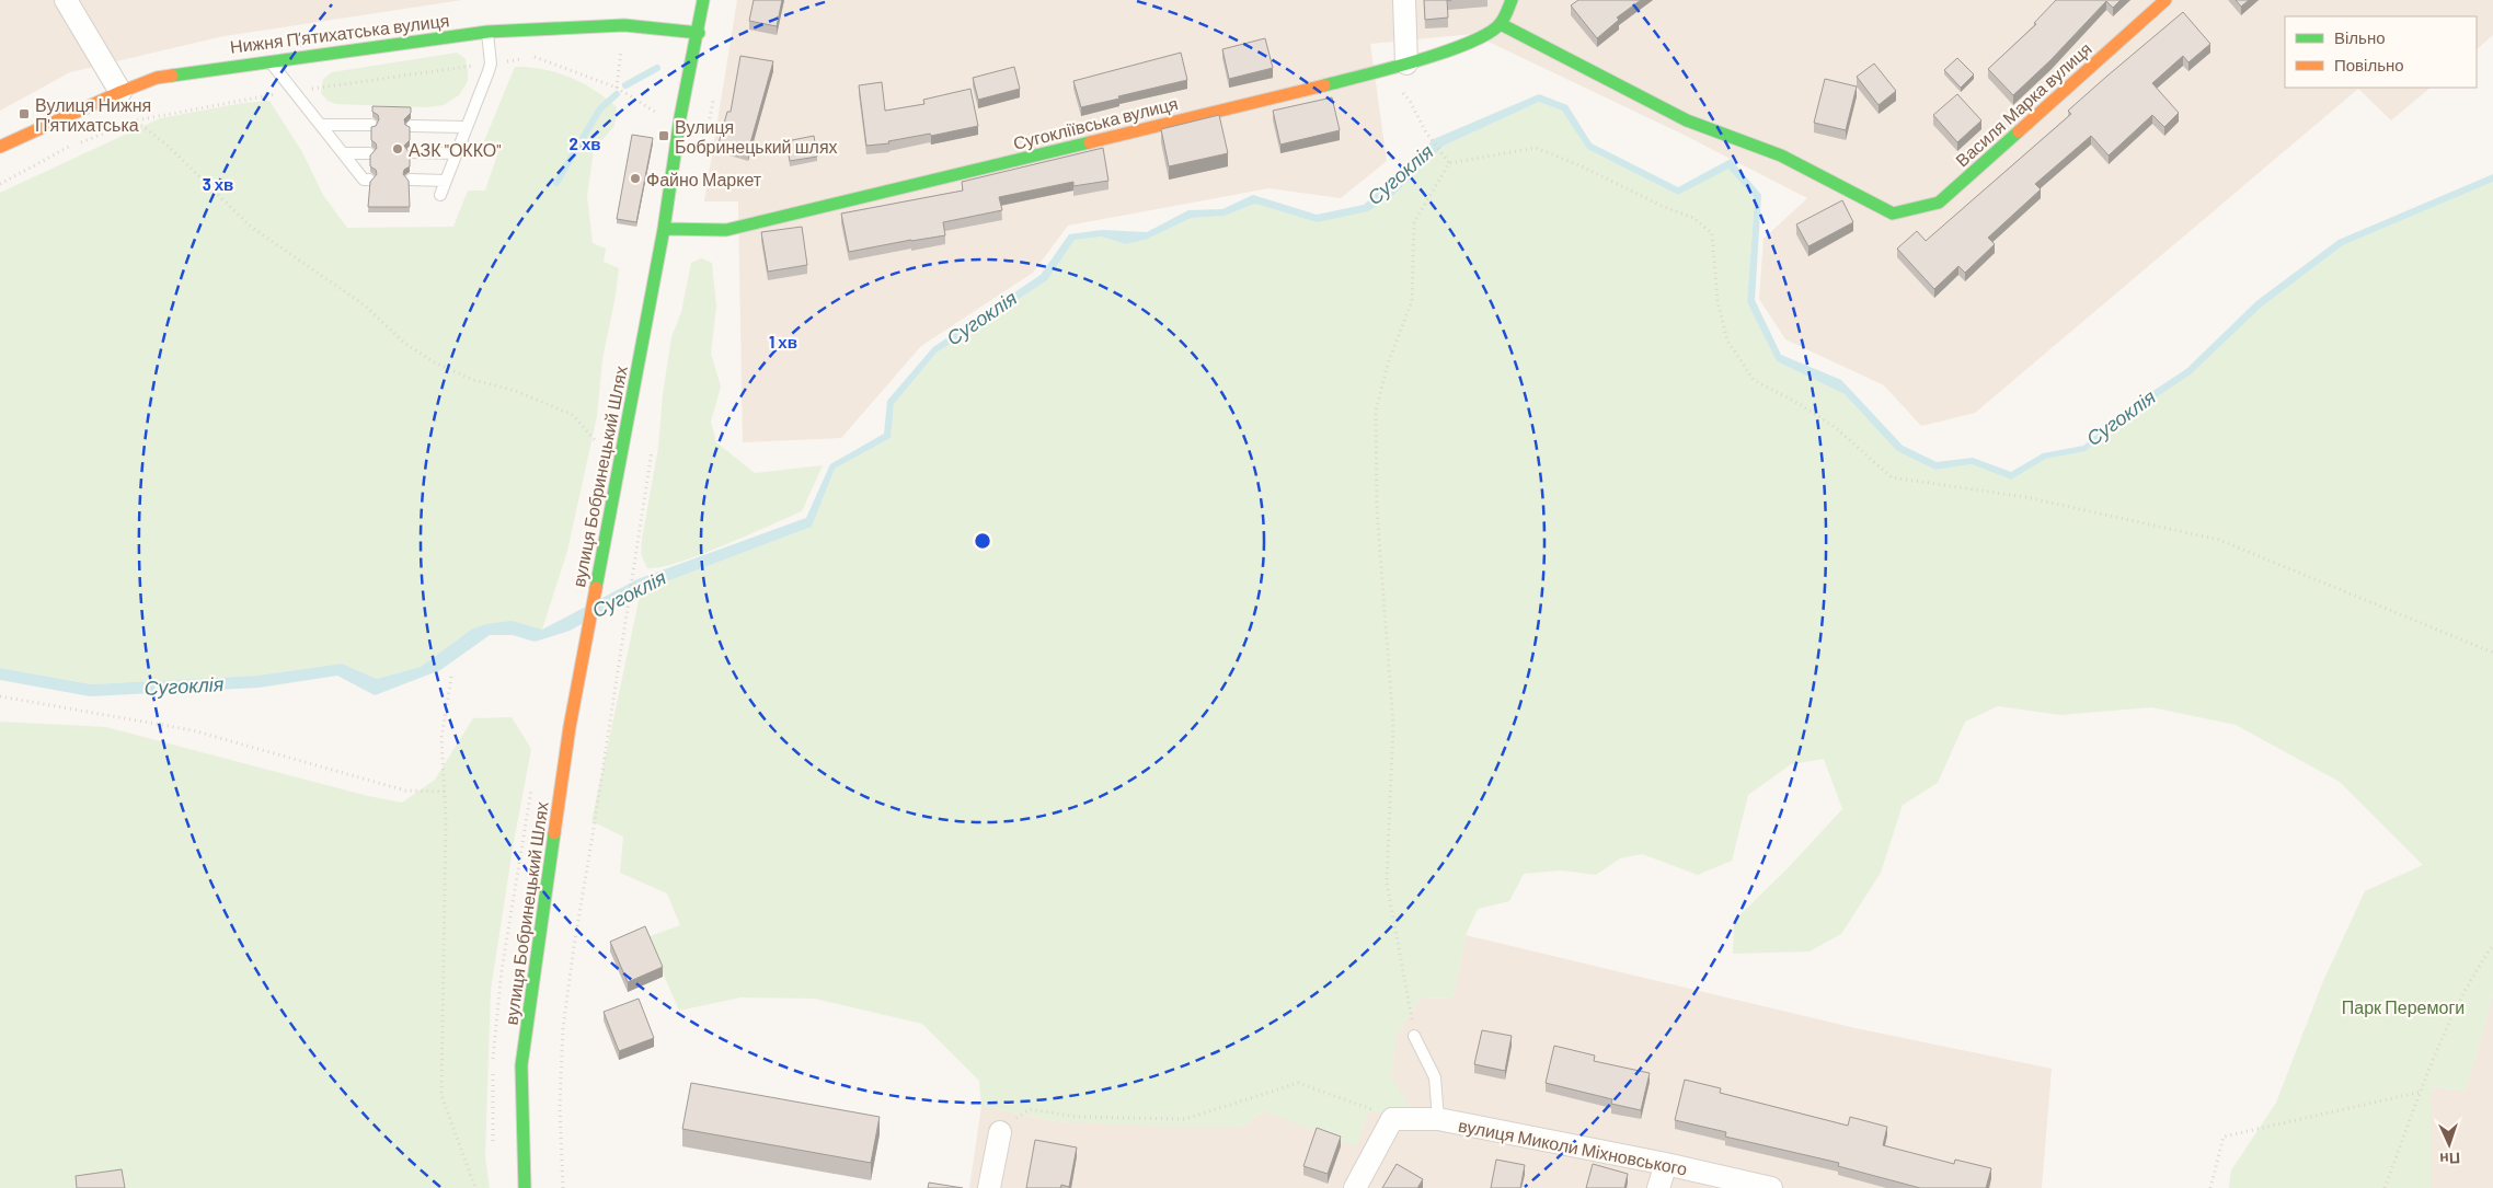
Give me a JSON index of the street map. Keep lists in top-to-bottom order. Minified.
{"streets":{"street":["Нижня Пʼятихатська вулиця","Василя Марка вулиця","Сугокліївська вулиця","вулиця Бобринецький Шлях","вулиця Миколи Міхновського"]},"crossings":[["Нижня Пʼятихатська вулиця","вулиця Бобринецький Шлях"],["Василя Марка вулиця","Сугокліївська вулиця"],["Сугокліївська вулиця","вулиця Бобринецький Шлях"]],"water":["Сугоклія"],"parks":["Парк Перемоги"],"places":{"transit":["Вулиця Нижня П'ятихатська","Вулиця Бобринецький шлях"],"other":["АЗК \"ОККО\"","Файно Маркет"]},"legend":["Вільно","Повільно"],"north":"bottom","rings":["2 хв","3 хв","1 хв"]}
